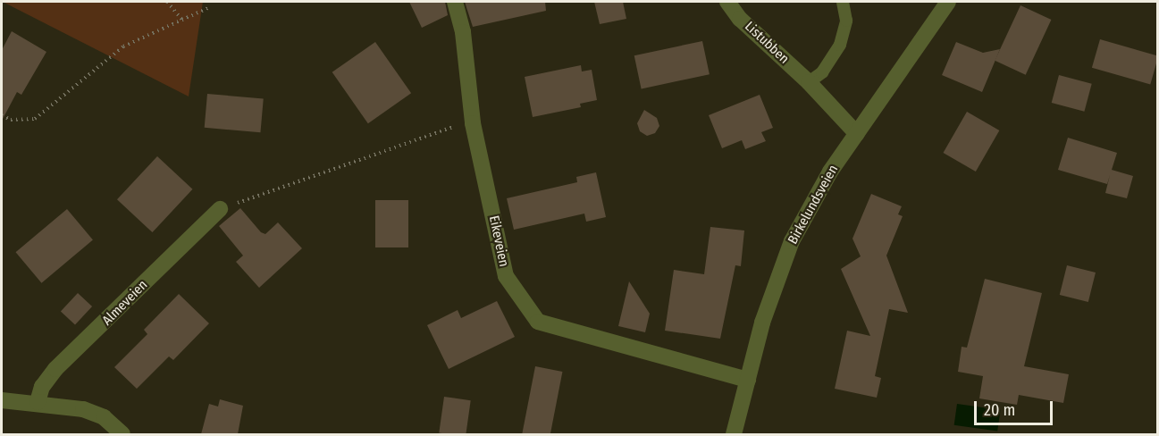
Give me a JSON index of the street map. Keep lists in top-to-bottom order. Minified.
{"streets":{"street":["Listubben","Birkelundsveien","Eikeveien","Almeveien"]},"crossings":[["Listubben","Birkelundsveien"],["Birkelundsveien","Eikeveien"]],"scale_bar":"20 m"}
